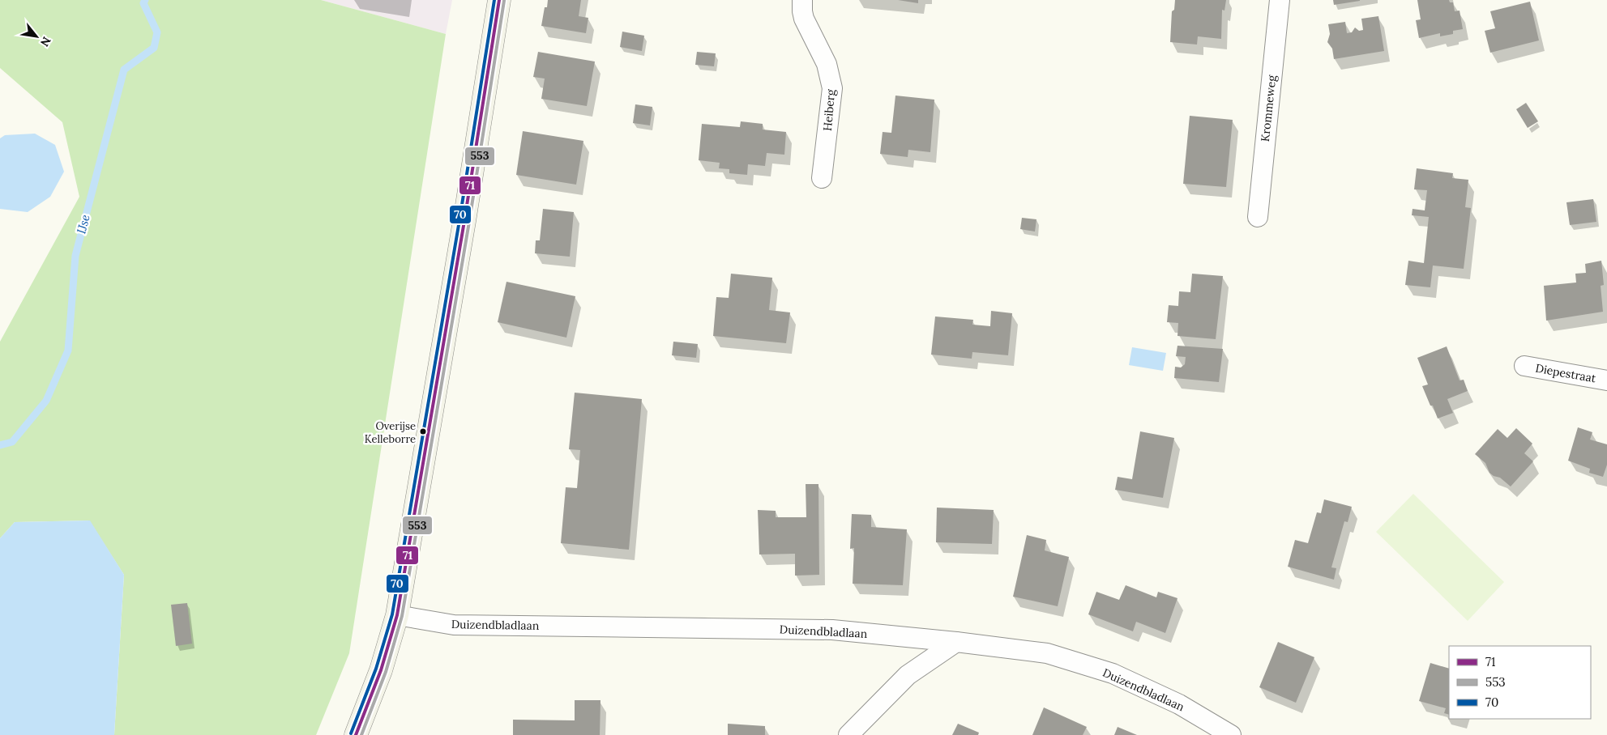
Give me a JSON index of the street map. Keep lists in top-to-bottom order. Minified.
{"streets":{"street":["Krommeweg","Heiberg","Diepestraat","Duizendbladlaan"]},"water":["IJse"],"places":["Overijse Kelleborre"],"lines":["transit line 71","transit line 70","transit line 553"],"legend":["71","553","70"],"north":"bottom right"}
